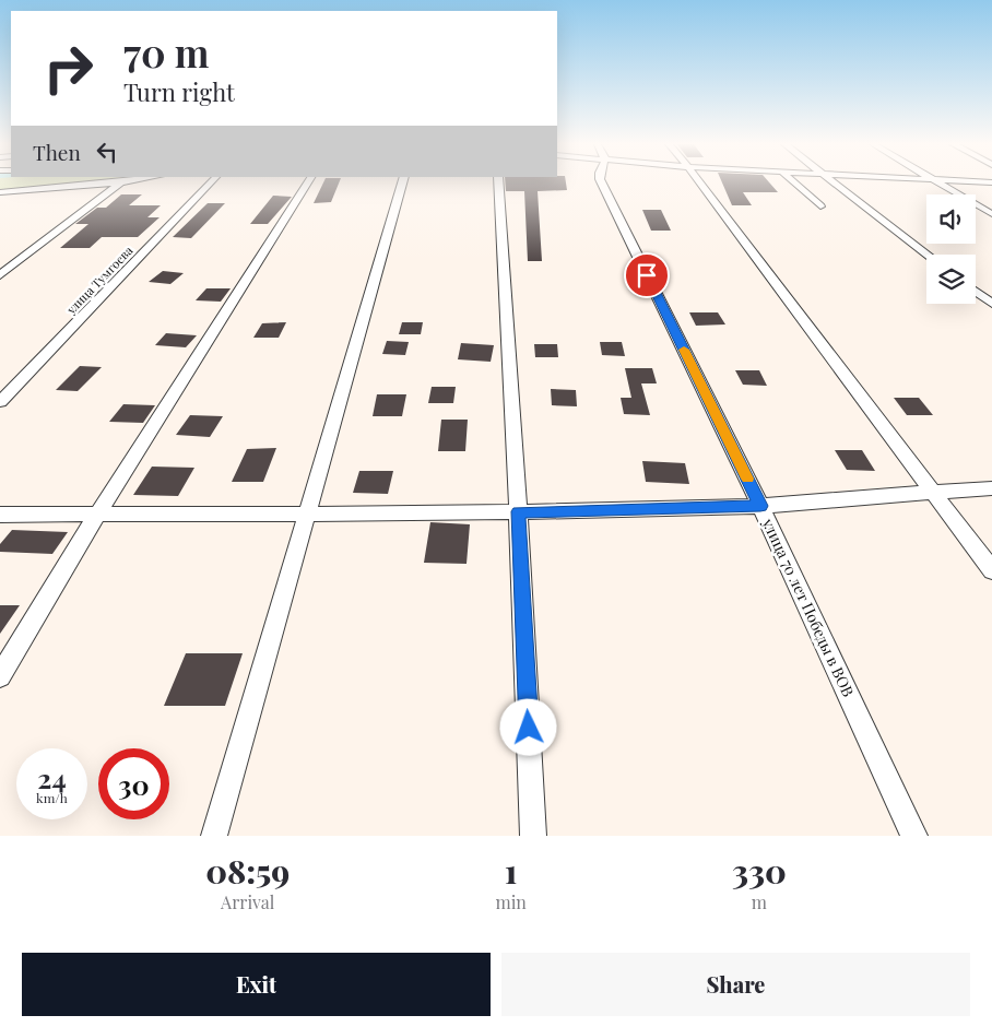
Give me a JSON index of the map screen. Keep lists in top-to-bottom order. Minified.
{"streets":{"street":["улица Тумгоева","улица 70 лет Победы в ВОВ"]},"page":{"turn":["70 m","Turn right"],"then":"Then","speed":"24 km/h","limit":"30","eta":["08:59","Arrival","1","min","330","m"],"buttons":["Exit","Share"]}}
